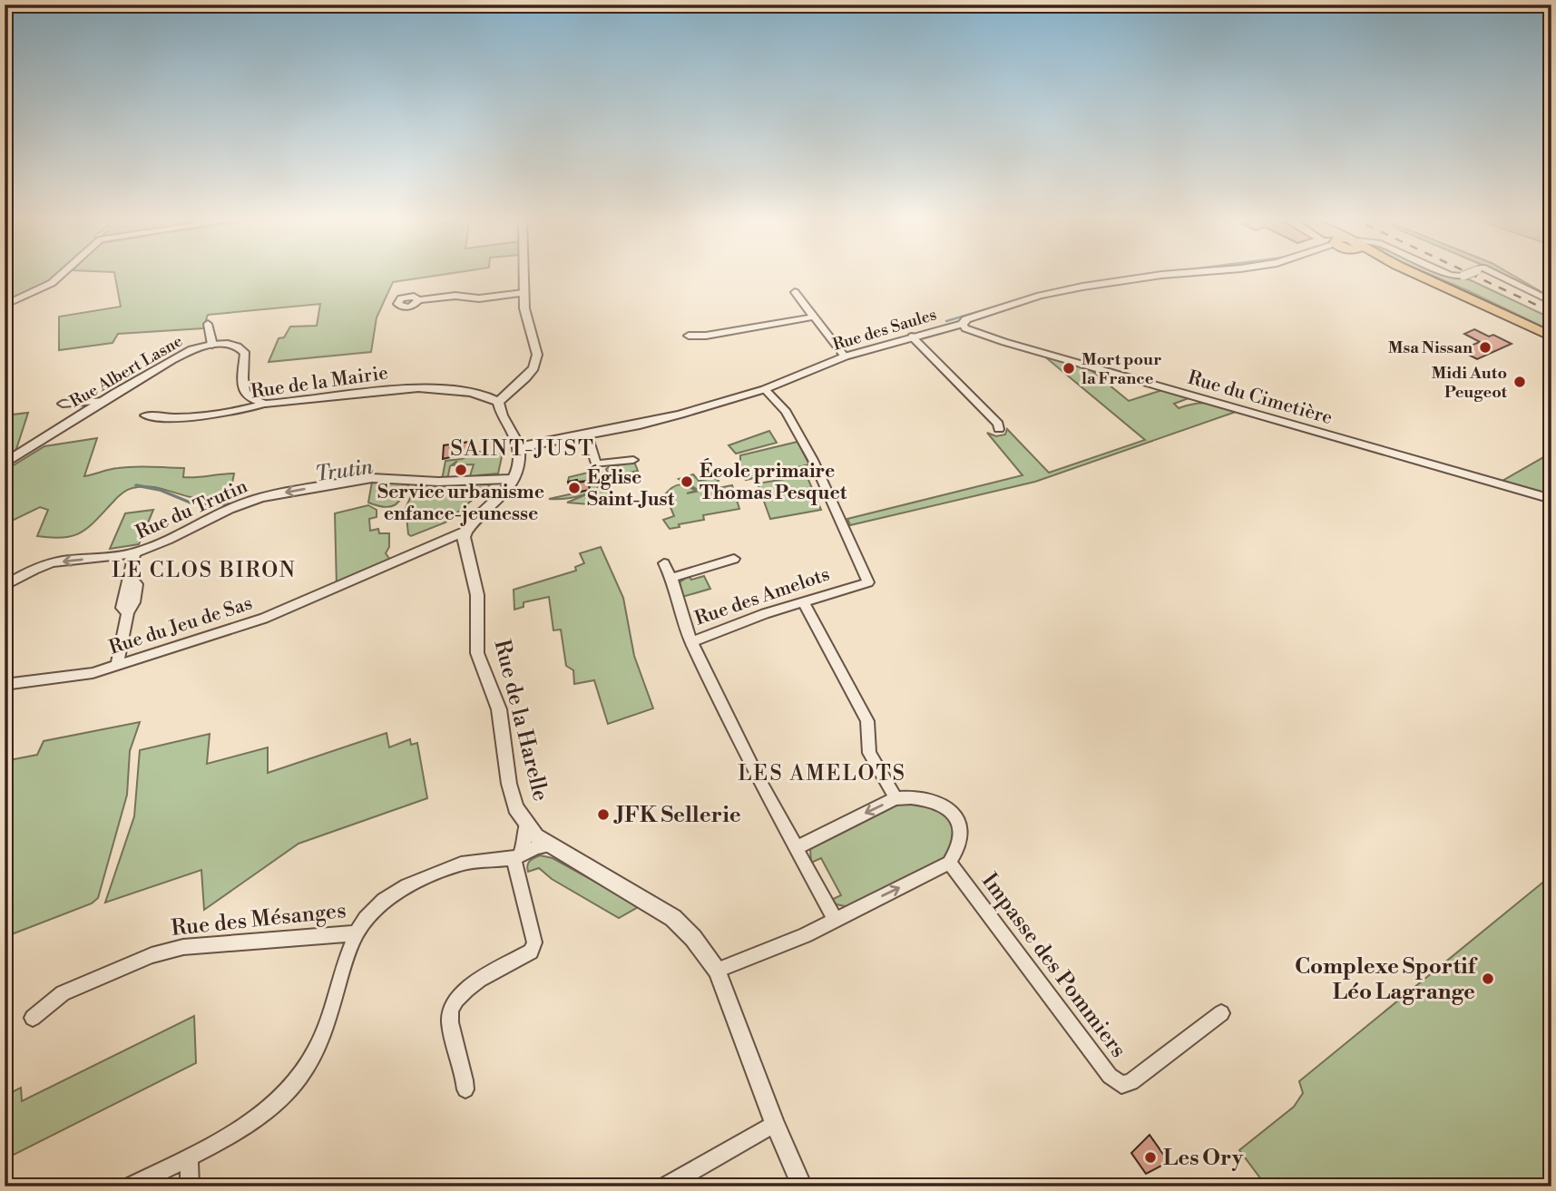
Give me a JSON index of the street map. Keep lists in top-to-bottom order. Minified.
{"streets":{"street":["Rue des Saules","Rue Albert Lasne","Rue de la Mairie","Rue du Cimetière","Rue du Trutin","Rue des Amelots","Rue du Jeu de Sas","Rue de la Harelle","Rue des Mésanges","Impasse des Pommiers"]},"crossings":[["Rue des Saules","Rue du Cimetière"],["Rue des Saules","Rue des Amelots"],["Rue Albert Lasne","Rue de la Mairie"],["Rue du Jeu de Sas","Rue de la Harelle"],["Rue de la Harelle","Rue des Mésanges"]],"one_way":["Rue du Trutin"],"districts":["SAINT-JUST","LE CLOS BIRON","LES AMELOTS"],"water":["Trutin"],"places":["Msa Nissan","Mort pour la France","Midi Auto Peugeot","Service urbanisme enfance-jeunesse","École primaire Thomas Pesquet","Église Saint-Just","JFK Sellerie","Complexe Sportif Léo Lagrange","Les Ory"]}
